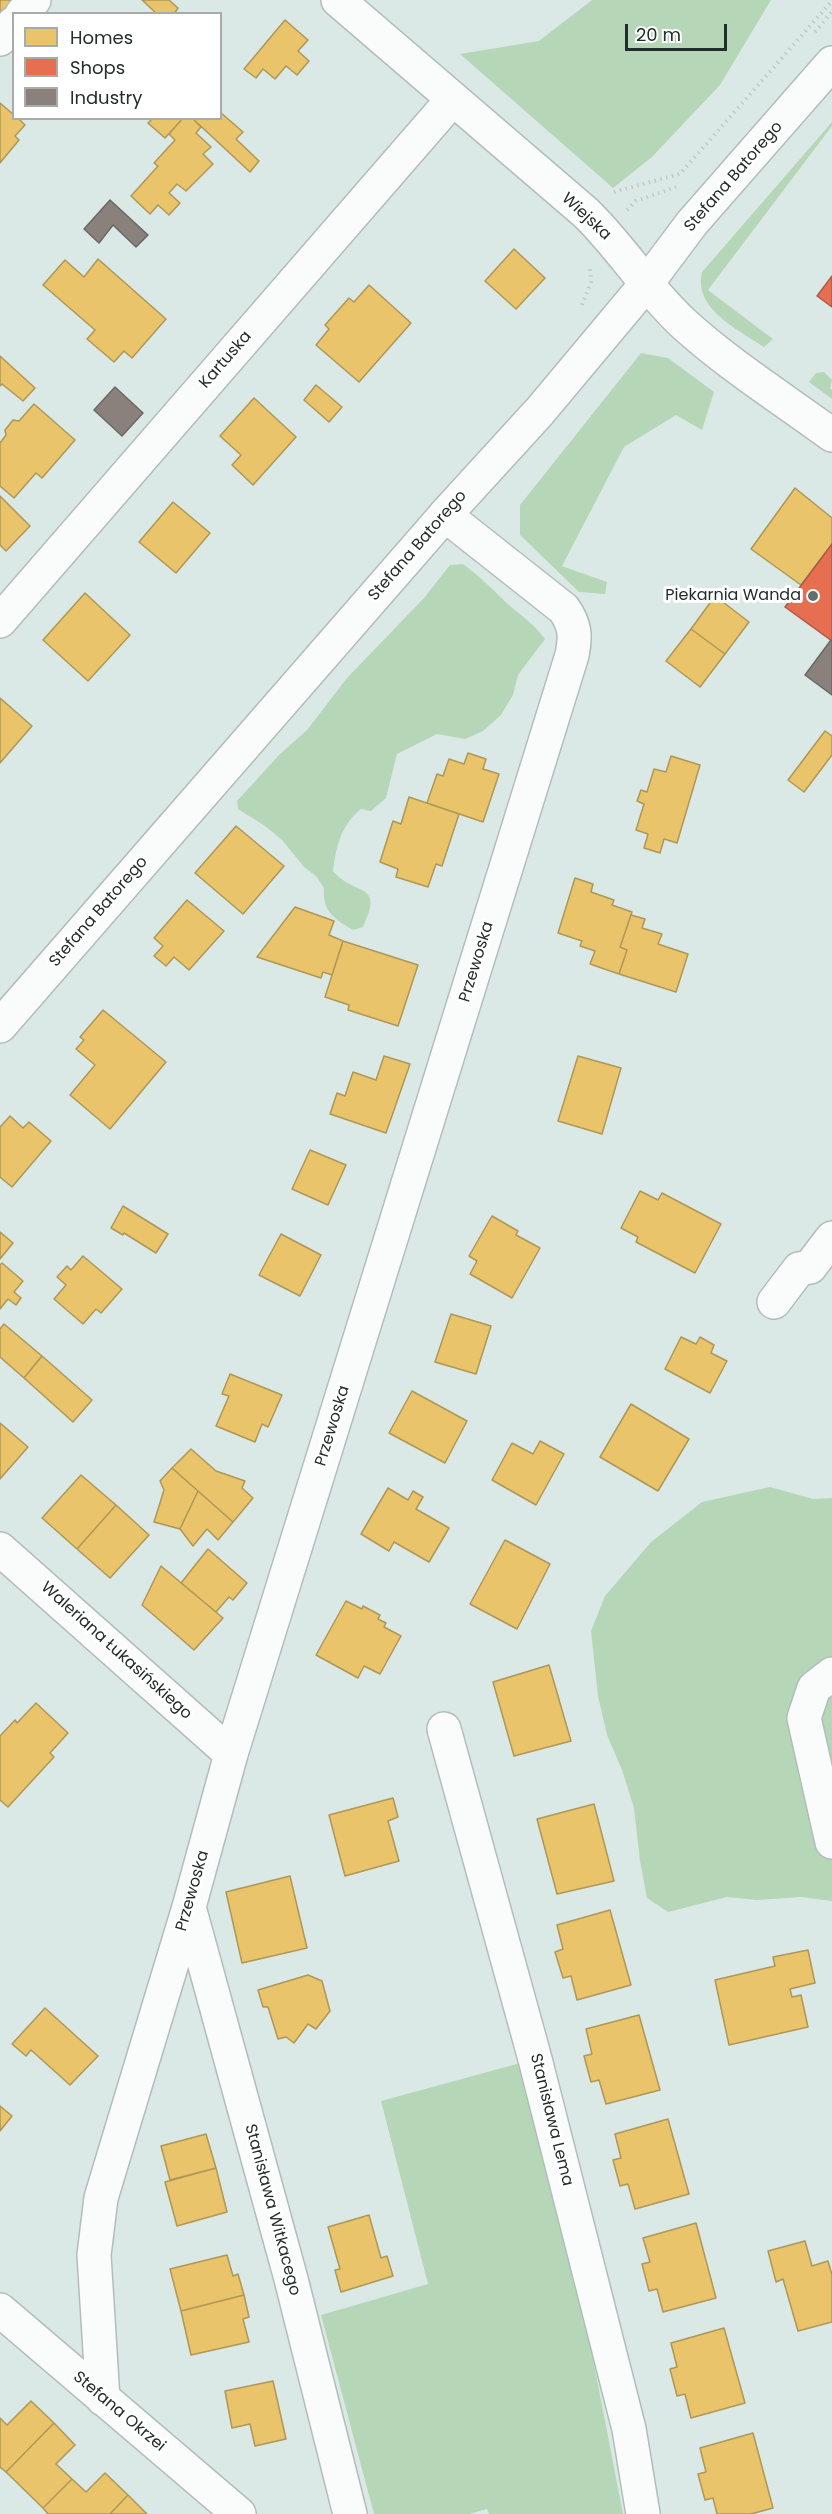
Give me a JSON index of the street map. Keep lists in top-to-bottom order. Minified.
{"streets":{"street":["Stefana Batorego","Wiejska","Kartuska","Przewoska","Waleriana Łukasińskiego","Stanisława Lema","Stanisława Witkacego","Stefana Okrzei"]},"crossings":[["Stefana Batorego","Wiejska"],["Stefana Batorego","Przewoska"],["Wiejska","Kartuska"],["Przewoska","Waleriana Łukasińskiego"],["Przewoska","Stanisława Witkacego"],["Przewoska","Stefana Okrzei"]],"places":["Piekarnia Wanda"],"legend":["Homes","Shops","Industry"],"scale_bar":"20 m"}
